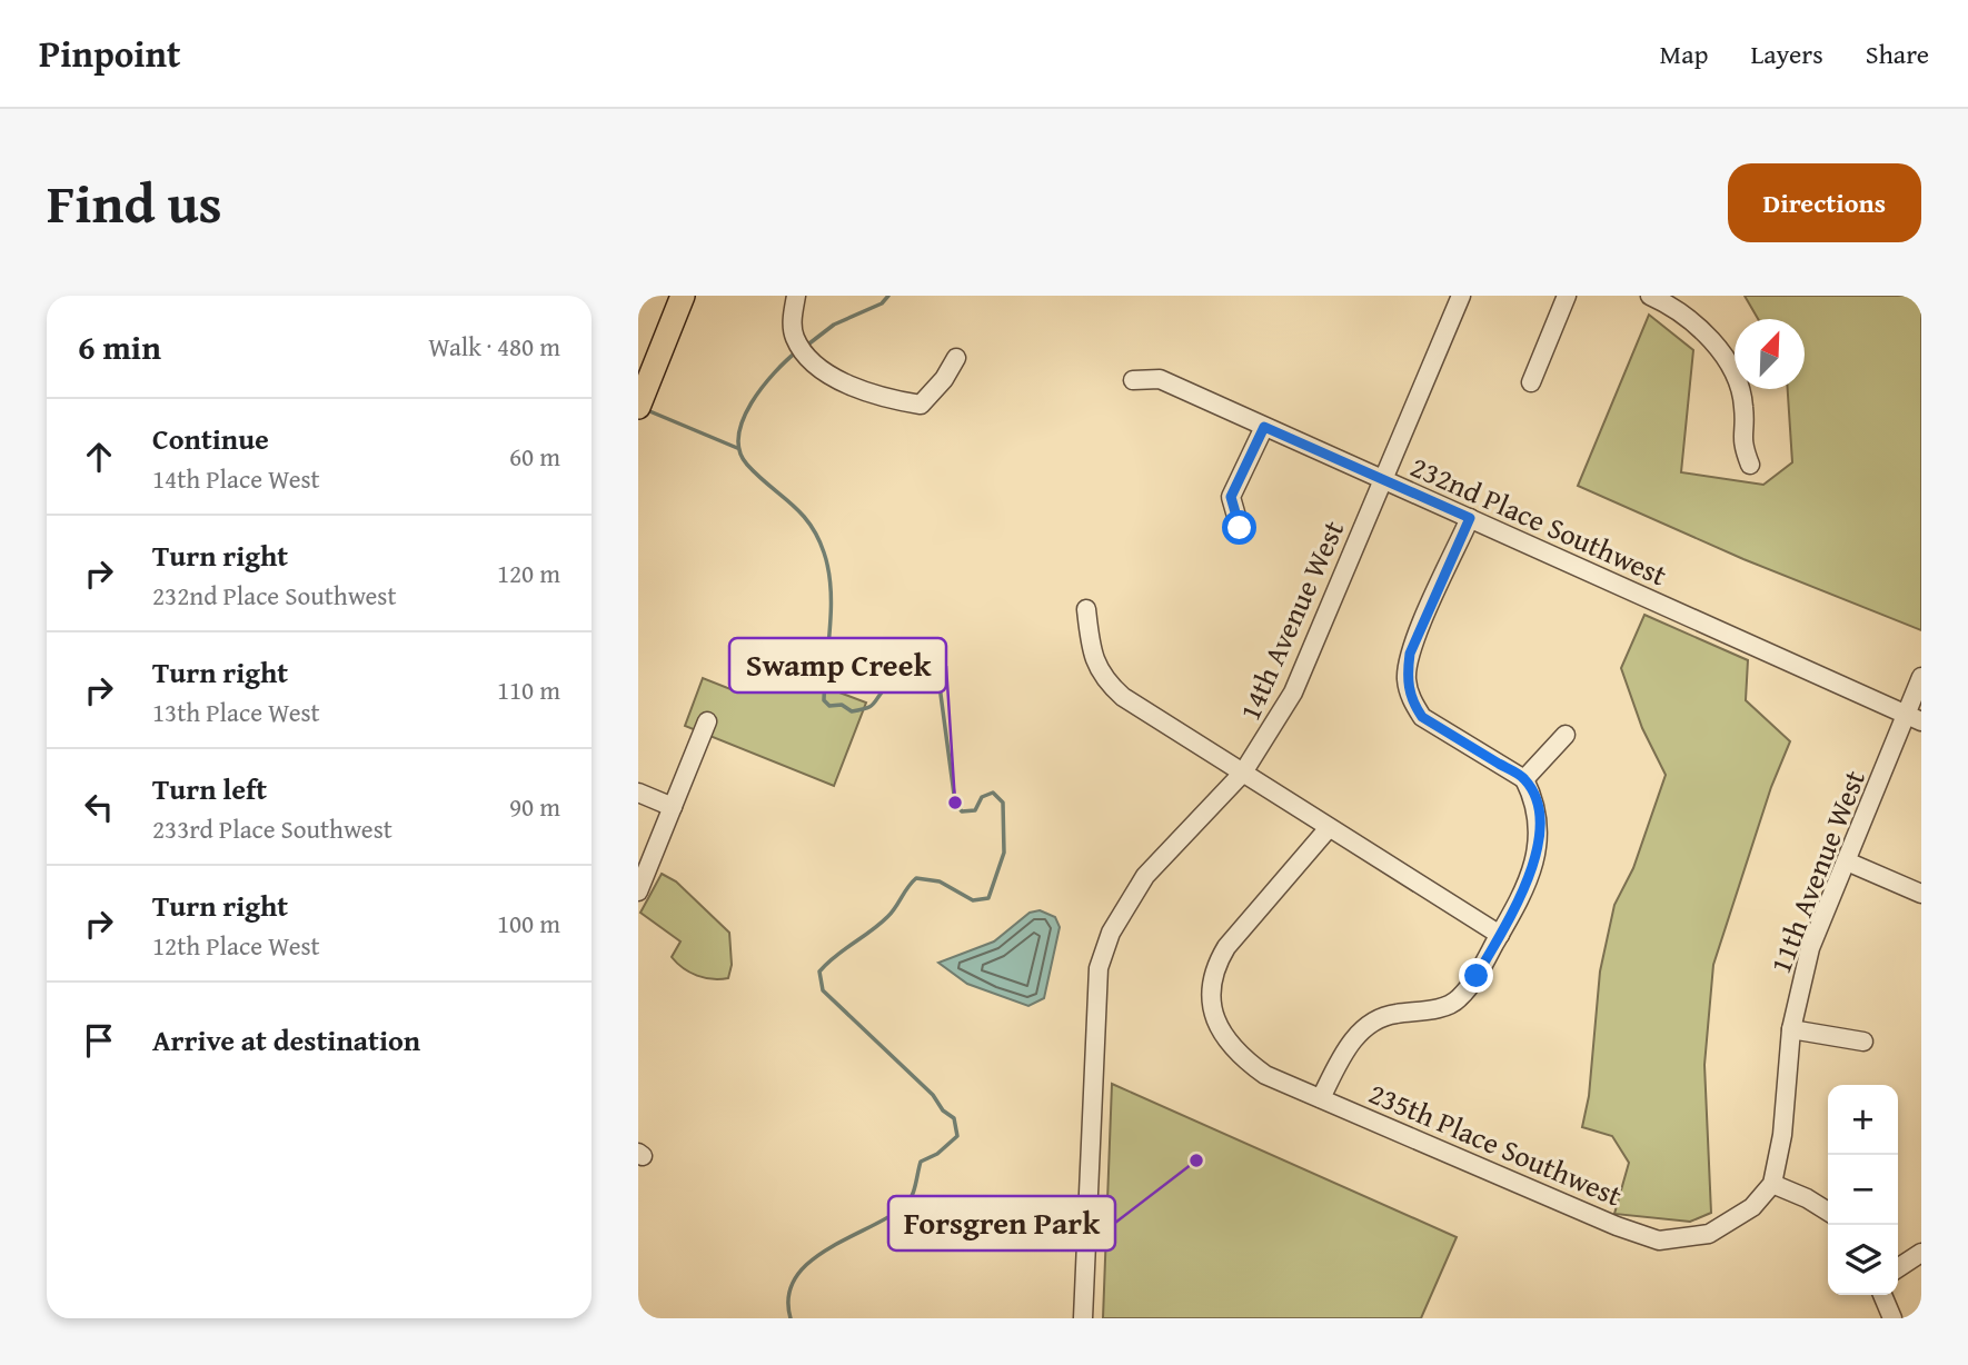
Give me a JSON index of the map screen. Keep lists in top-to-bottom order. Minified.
{"streets":{"street":["232nd Place Southwest","14th Avenue West","11th Avenue West","235th Place Southwest"]},"crossings":[["232nd Place Southwest","14th Avenue West"],["232nd Place Southwest","11th Avenue West"],["11th Avenue West","235th Place Southwest"]],"places":["Swamp Creek","Forsgren Park"],"north":"top right","page":{"header":"Pinpoint","nav":["Map","Layers","Share"],"title":"Find us","buttons":"Directions","heading":["6 min","Walk · 480 m"],"list":[["Continue","14th Place West","60 m"],["Turn right","232nd Place Southwest","120 m"],["Turn right","13th Place West","110 m"],["Turn left","233rd Place Southwest","90 m"],["Turn right","12th Place West","100 m"],"Arrive at destination"],"map_buttons":["+","−"]}}
